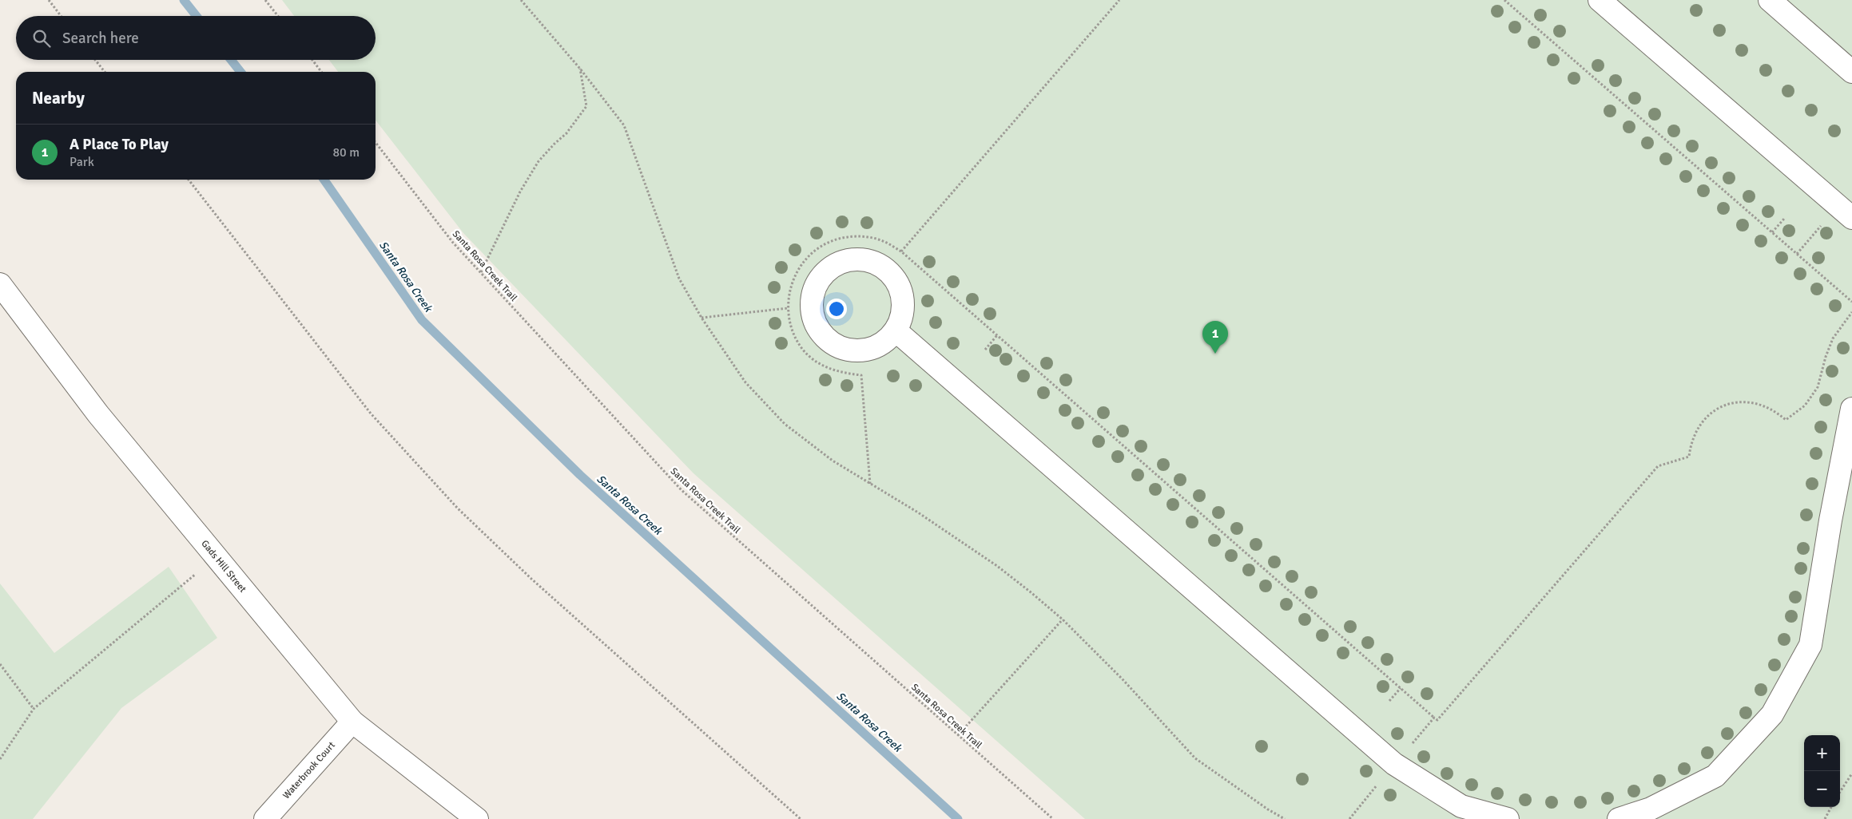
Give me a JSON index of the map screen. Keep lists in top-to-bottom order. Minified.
{"streets":{"street":["Gads Hill Street","Waterbrook Court"],"path":["Santa Rosa Creek Trail"]},"crossings":[["Gads Hill Street","Waterbrook Court"]],"water":["Santa Rosa Creek"],"page":{"search":"Search here","heading":"Nearby","list":[{"mark":"1","name":"A Place To Play","note":"Park","value":"80 m"}],"pins":"1","map_buttons":["+","−"]}}
